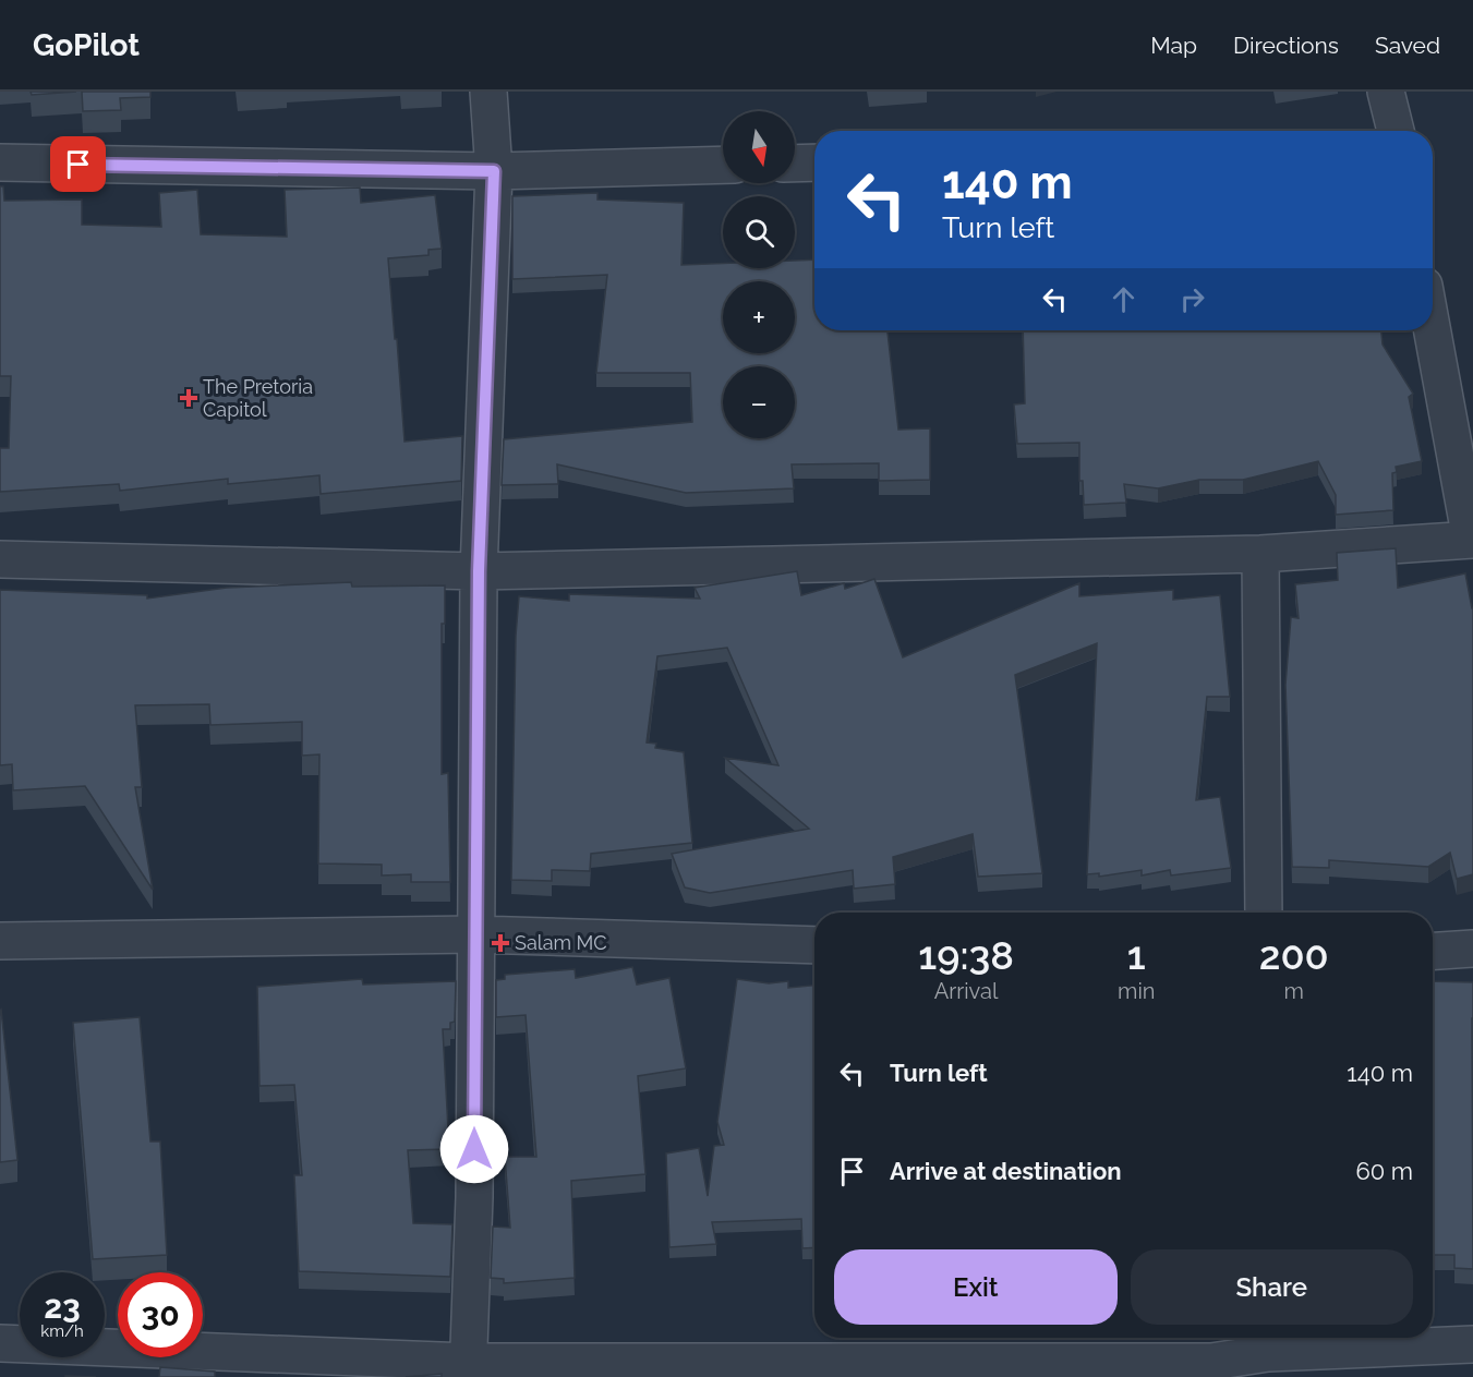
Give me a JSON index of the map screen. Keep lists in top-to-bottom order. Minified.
{"places":{"health":["The Pretoria Capitol","Salam MC"]},"north":"bottom","page":{"header":"GoPilot","nav":["Map","Directions","Saved"],"map_buttons":["+","−"],"turn":["140 m","Turn left"],"eta":["19:38","Arrival","1","min","200","m"],"list":[{"name":"Turn left","value":"140 m"},{"name":"Arrive at destination","value":"60 m"}],"buttons":["Exit","Share"],"speed":"23 km/h","limit":"30"}}
